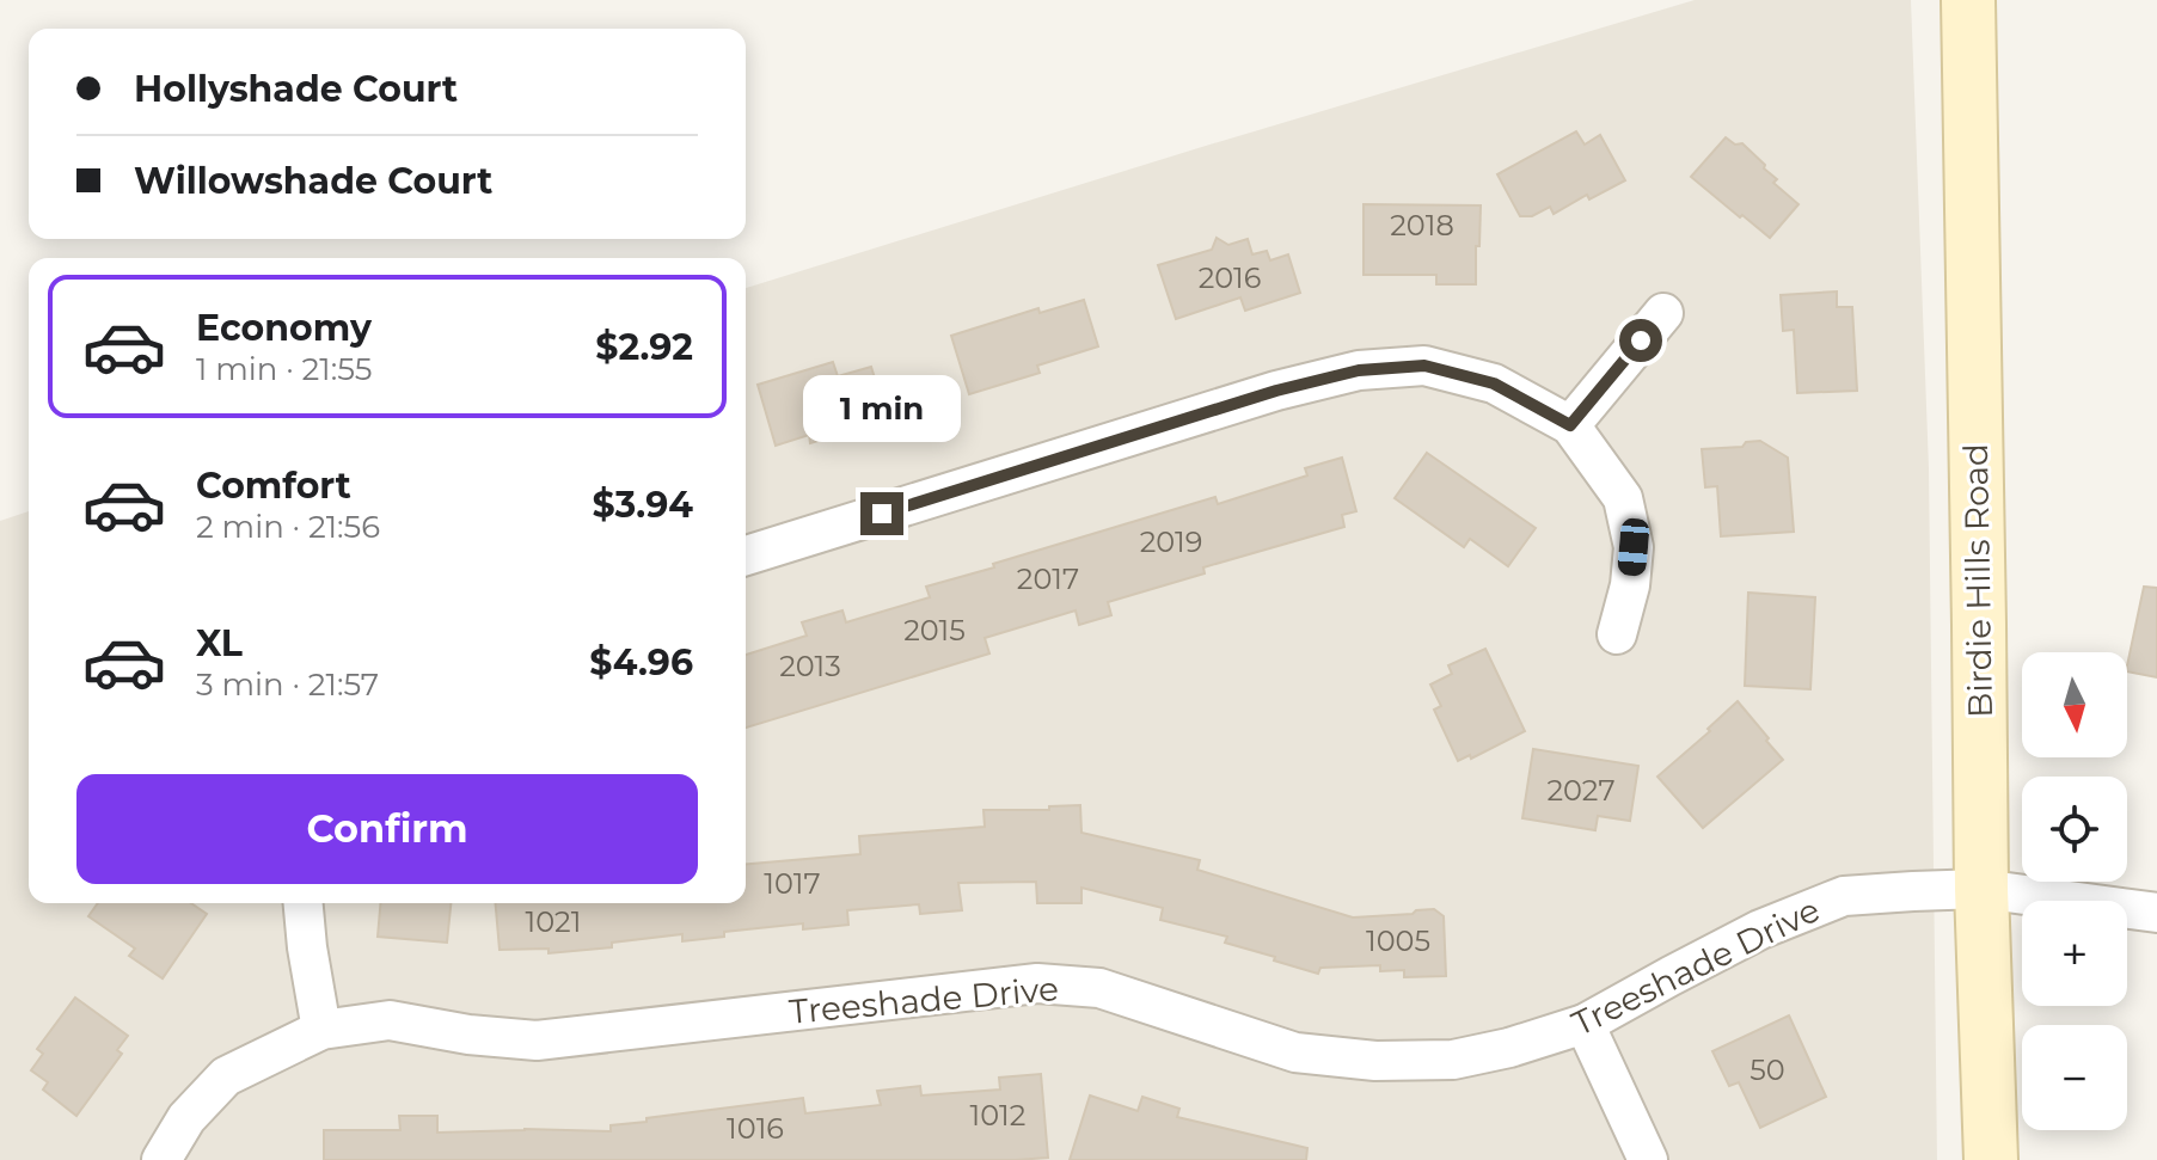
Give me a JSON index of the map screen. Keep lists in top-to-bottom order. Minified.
{"streets":{"main road":["Birdie Hills Road"],"street":["Treeshade Drive"]},"crossings":[["Birdie Hills Road","Treeshade Drive"]],"house_numbers":["2018","2016","2019","2017","2015","2013","2027","1017","1021","1005","50","1012","1016"],"north":"bottom","page":{"banner":["Hollyshade Court","Willowshade Court"],"list":[{"name":"Economy","note":"1 min · 21:55","value":"$2.92"},{"name":"Comfort","note":"2 min · 21:56","value":"$3.94"},{"name":"XL","note":"3 min · 21:57","value":"$4.96"}],"bubble":"1 min","map_buttons":["+","−"],"buttons":"Confirm"}}
